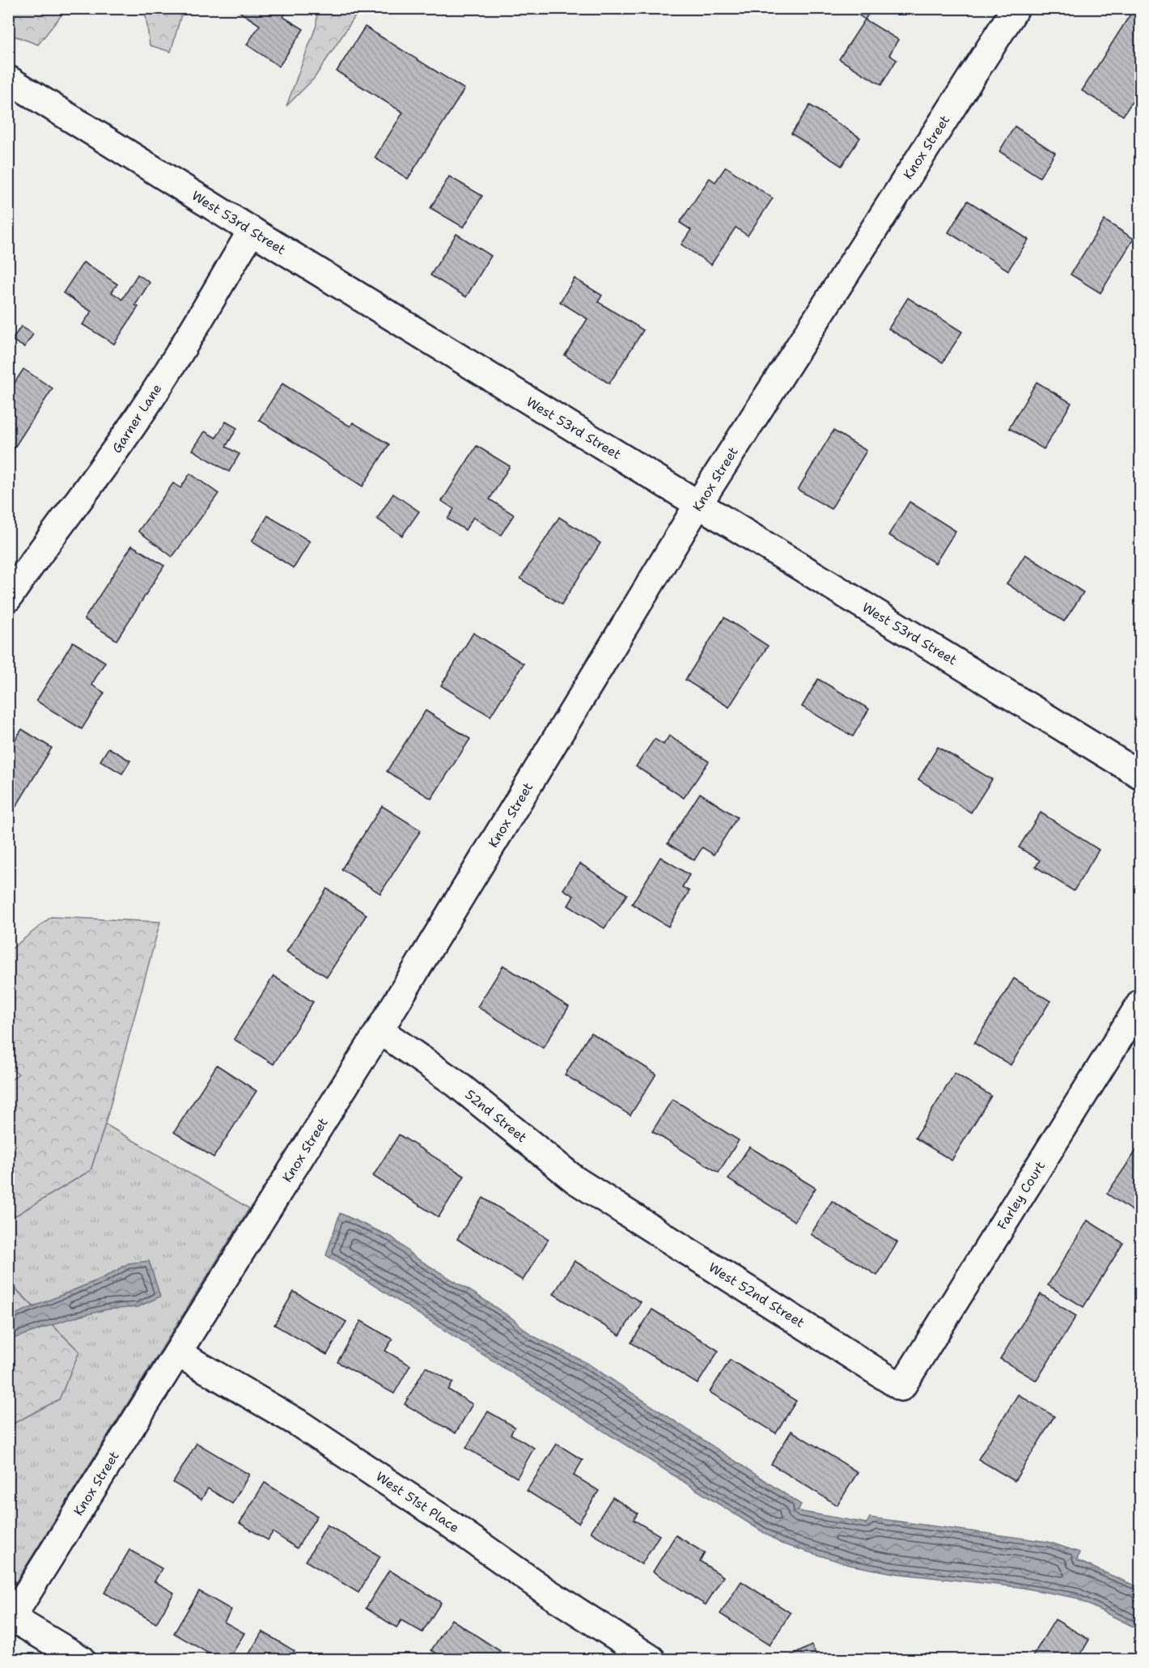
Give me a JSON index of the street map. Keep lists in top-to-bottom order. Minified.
{"streets":{"street":["Knox Street","West 53rd Street","Garner Lane","52nd Street","Farley Court","West 52nd Street","West 51st Place"]},"crossings":[["Knox Street","West 53rd Street"],["Knox Street","52nd Street"],["Knox Street","West 51st Place"],["West 53rd Street","Garner Lane"],["52nd Street","West 52nd Street"],["Farley Court","West 52nd Street"]]}
